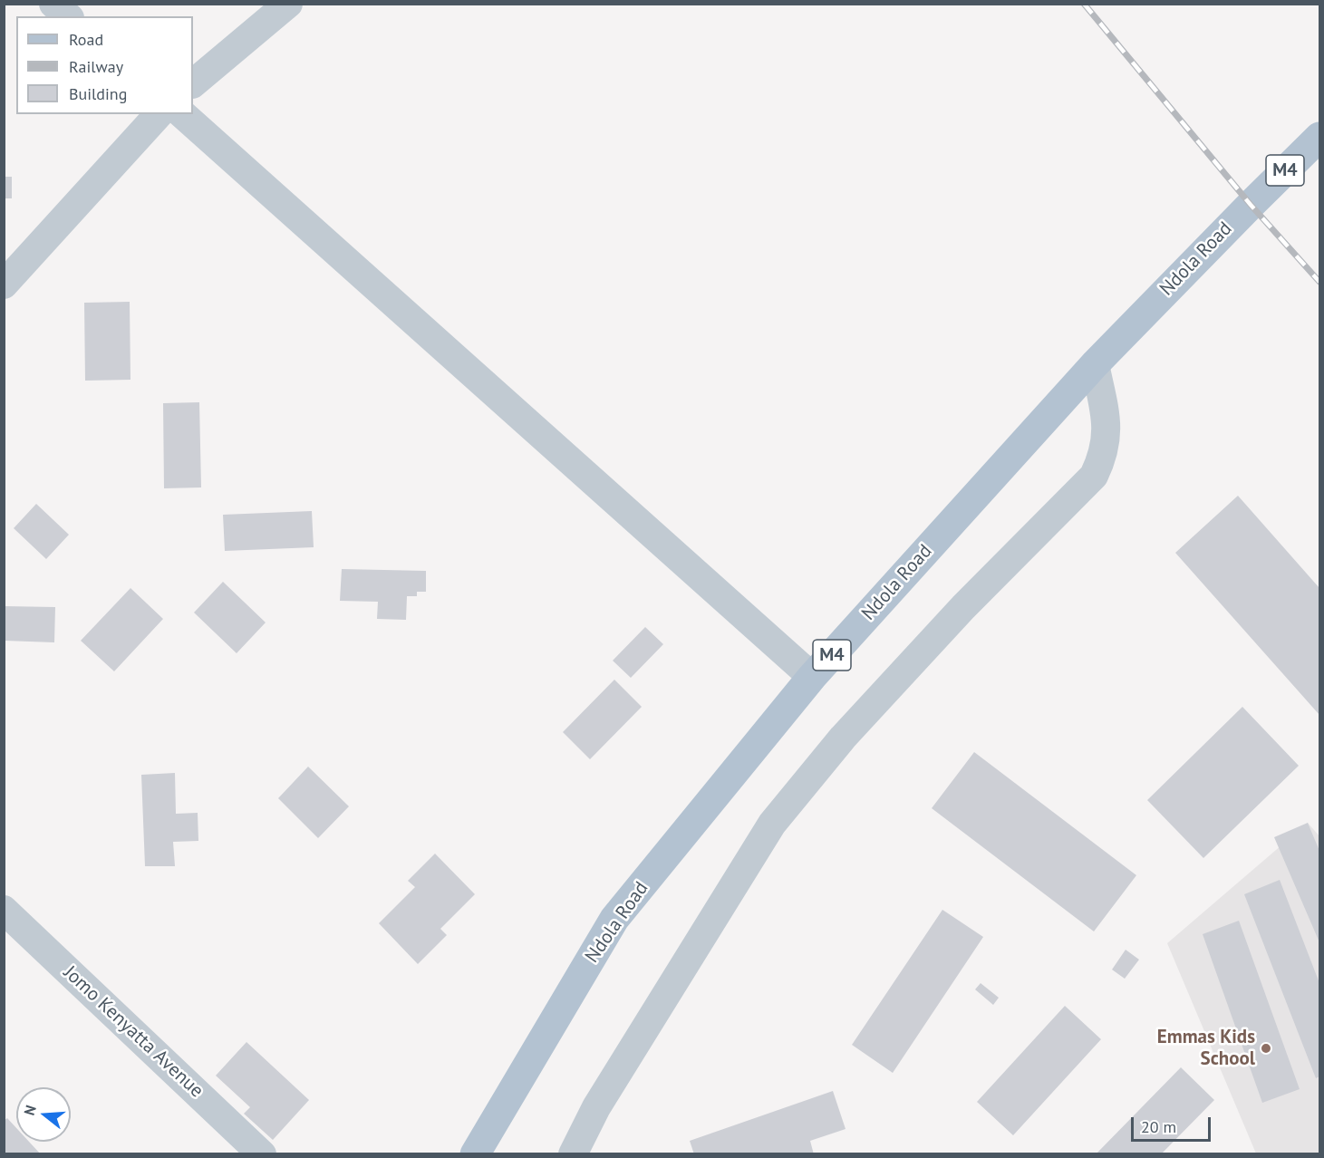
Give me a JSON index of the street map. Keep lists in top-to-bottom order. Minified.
{"streets":{"main road":["M4","Ndola Road"],"street":["Jomo Kenyatta Avenue"]},"places":["Emmas Kids School"],"legend":["Road","Railway","Building"],"scale_bar":"20 m","north":"left"}
